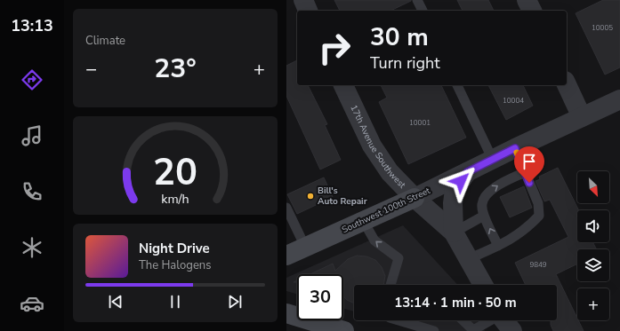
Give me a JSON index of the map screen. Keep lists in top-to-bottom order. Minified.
{"streets":{"street":["17th Avenue Southwest","Southwest 100th Street"]},"crossings":[["17th Avenue Southwest","Southwest 100th Street"]],"places":["Bill's Auto Repair"],"house_numbers":["10005","10004","10001","9849"],"north":"bottom right","page":{"tabs":"13:13","tile":"Climate","turn":["30 m","Turn right"],"heat":["−","23°","+"],"map_buttons":"+","song":["Night Drive","The Halogens"],"limit":"30","trip":"13:14 · 1 min · 50 m","gauge":["20","km/h"]}}
